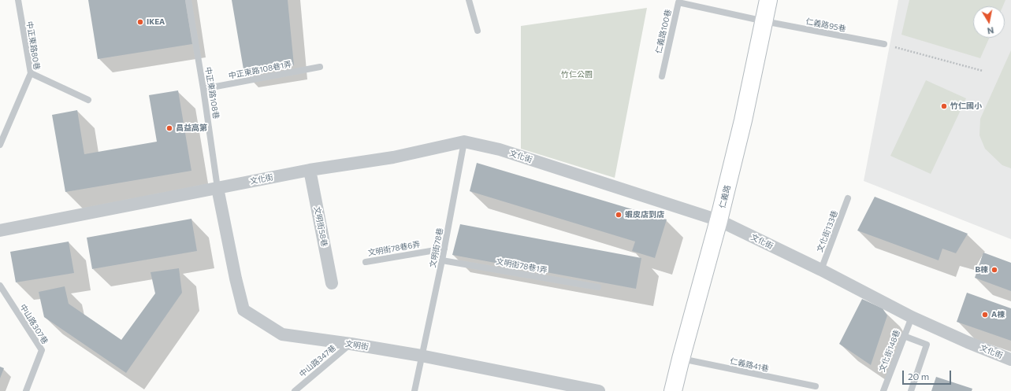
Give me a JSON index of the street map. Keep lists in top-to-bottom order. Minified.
{"streets":{"street":["文化街","仁義路","文明街58巷","文明街"],"lane":["仁義路95巷","仁義路100巷","中正東路80巷","中正東路108巷1弄","中正東路108巷","文化街133巷","文明街78巷","文明街78巷6弄","文明街78巷1弄","中山路307巷","文化街148巷","中山路347巷","仁義路41巷"]},"crossings":[["仁義路95巷","仁義路100巷"],["仁義路95巷","仁義路"],["仁義路100巷","仁義路"],["中正東路108巷1弄","中正東路108巷"],["中正東路108巷","文化街"],["中正東路108巷","文明街"],["文化街","仁義路"],["文化街","文明街58巷"],["文化街","文化街133巷"],["文化街","文明街78巷"],["文化街","文明街"],["文化街","文化街148巷"],["仁義路","仁義路41巷"],["文明街78巷","文明街78巷6弄"],["文明街78巷","文明街78巷1弄"],["文明街78巷","文明街"],["文明街","中山路347巷"]],"parks":["竹仁公園"],"places":["IKEA","竹仁國小","昌益高第","蝦皮店到店","B棟","A棟"],"scale_bar":"20 m","north":"bottom"}
